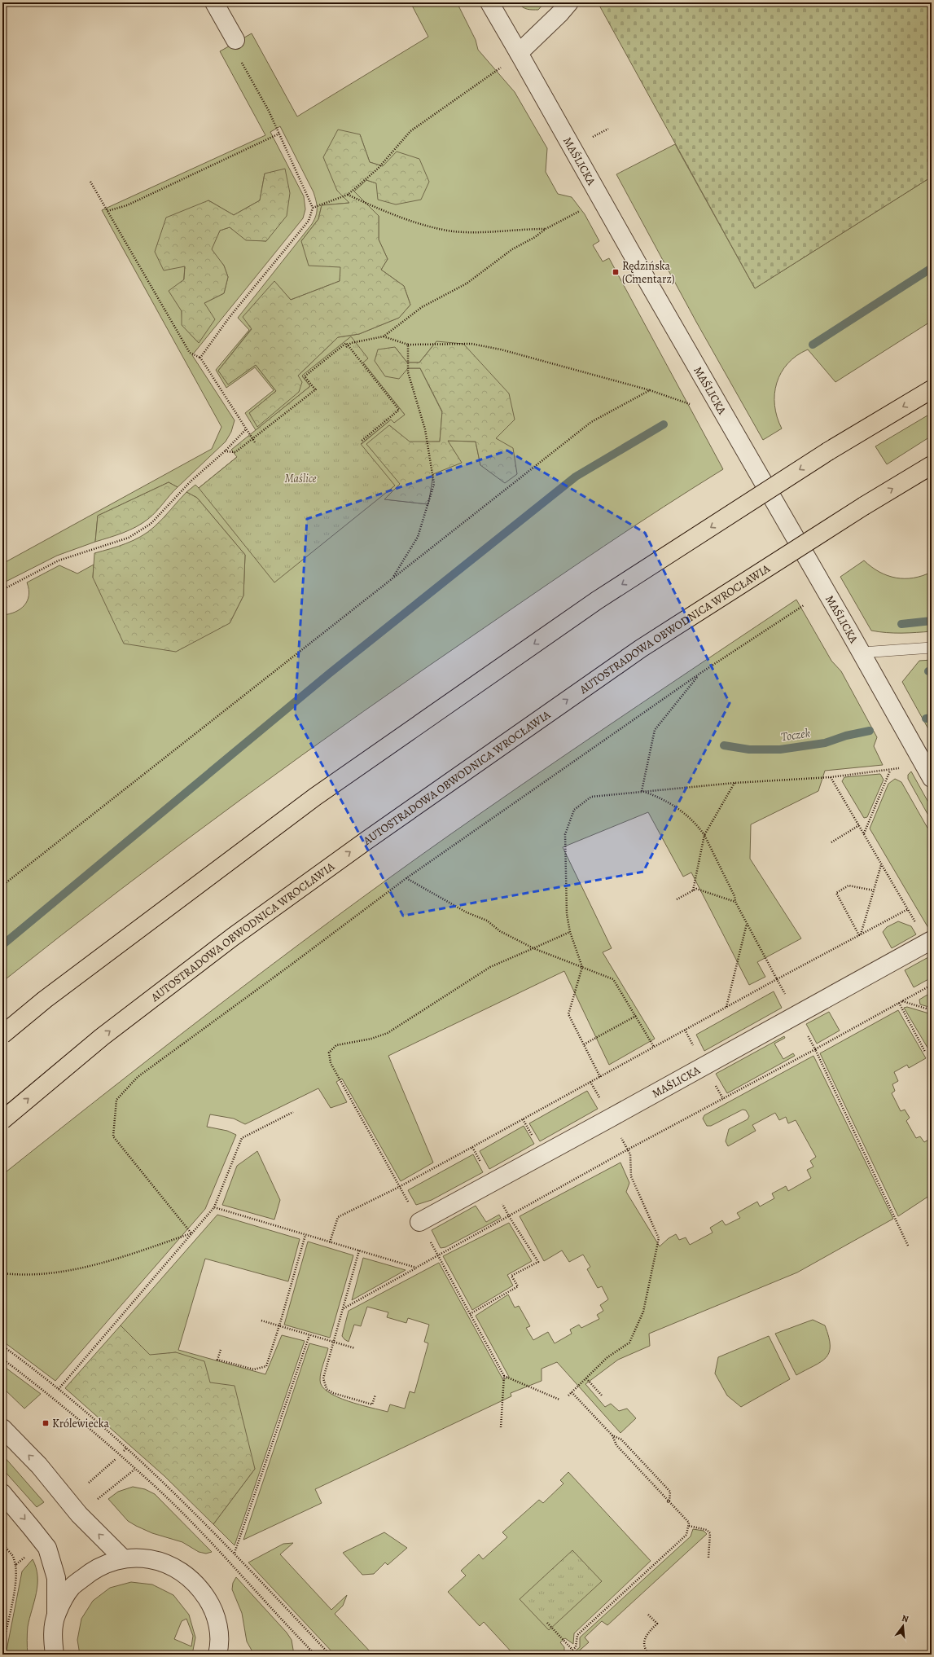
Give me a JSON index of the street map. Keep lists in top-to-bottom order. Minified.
{"streets":{"highway":["AUTOSTRADOWA OBWODNICA WROCŁAWIA"],"street":["MAŚLICKA"]},"water":["Toczek"],"parks":["Maślice"],"places":{"transit":["Rędzińska (Cmentarz)","Królewiecka"]},"north":"top"}
